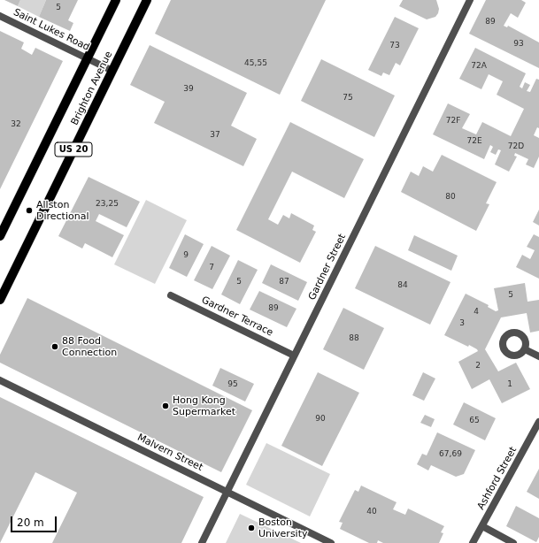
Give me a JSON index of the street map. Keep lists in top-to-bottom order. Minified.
{"streets":{"main road":["Brighton Avenue","US 20"],"street":["Saint Lukes Road","Gardner Street","Gardner Terrace","Malvern Street","Ashford Street"]},"crossings":[["Saint Lukes Road","Brighton Avenue"],["Gardner Street","Gardner Terrace"],["Gardner Street","Malvern Street"]],"places":["Allston Directional","88 Food Connection","Hong Kong Supermarket","Boston University"],"house_numbers":["5","89","93","73","45,55","72A","39","75","72F","32","37","72E","72D","80","23,25","9","7","5","87","84","5","89","4","3","88","2","95","1","90","65","67,69","40"],"scale_bar":"20 m"}
